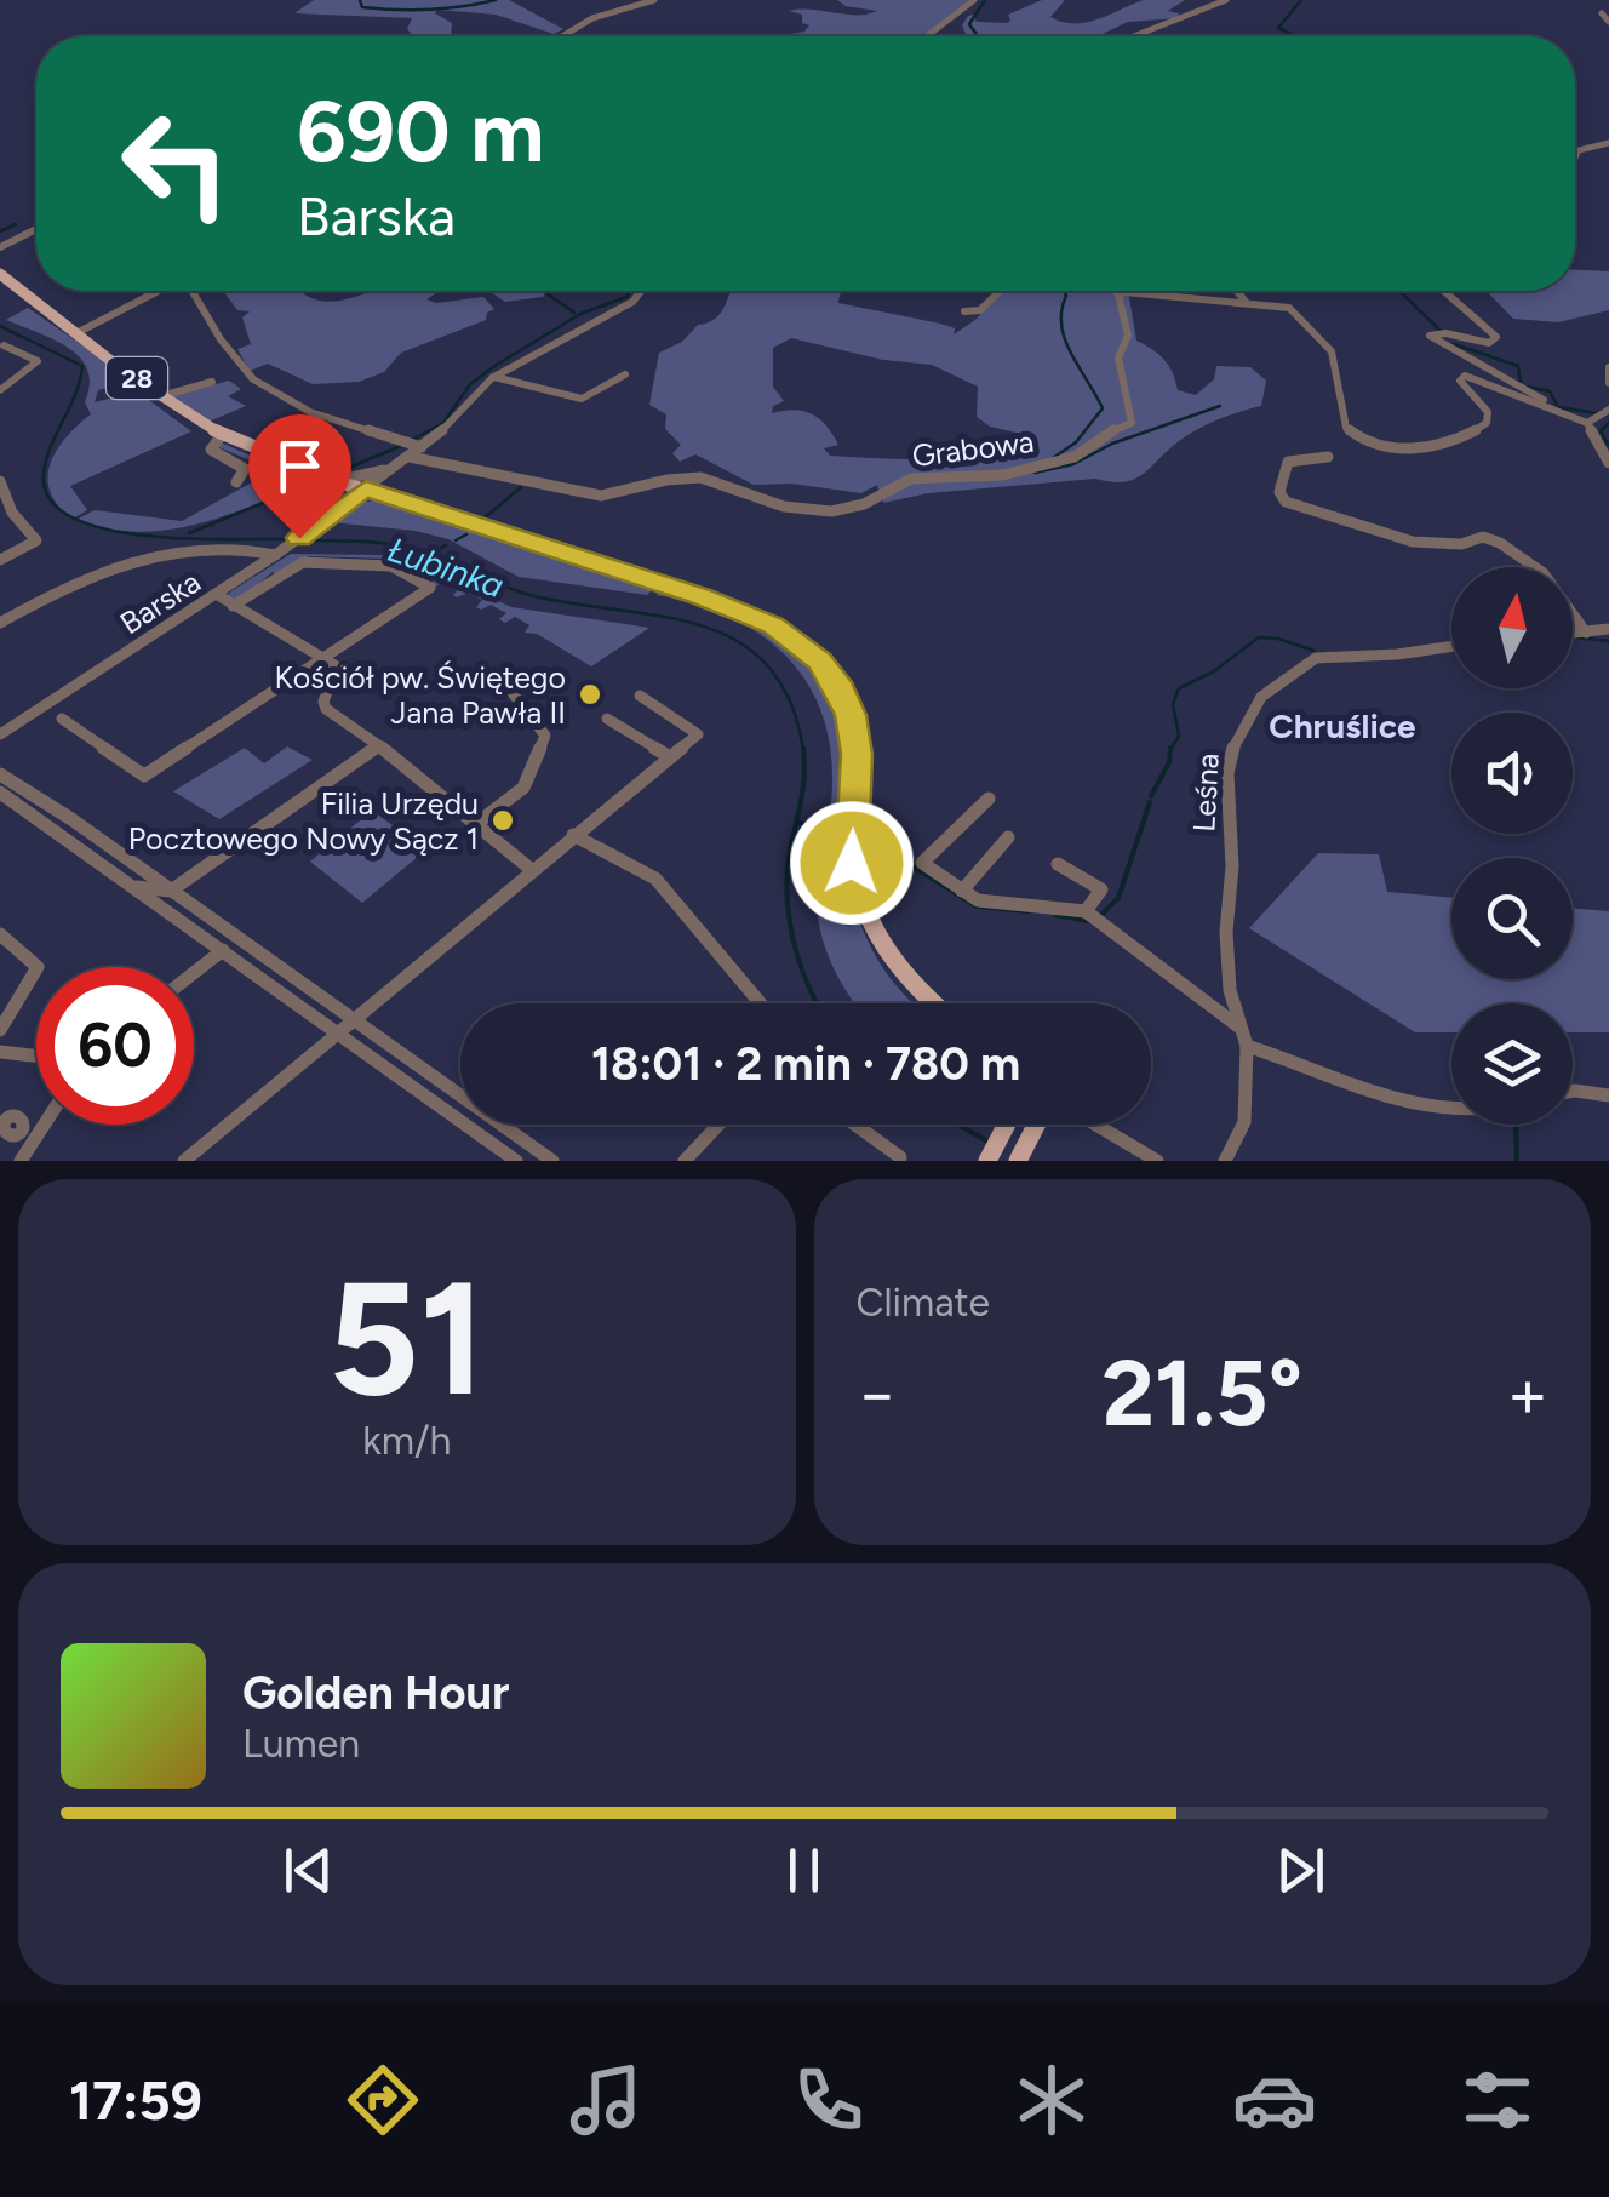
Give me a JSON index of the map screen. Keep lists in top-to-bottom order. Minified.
{"streets":{"main road":["28"],"street":["Grabowa","Barska","Leśna"]},"crossings":[["28","Barska"],["Grabowa","Barska"]],"districts":["Chruślice"],"water":["Łubinka"],"places":["Kościół pw. Świętego Jana Pawła II","Filia Urzędu Pocztowego Nowy Sącz 1"],"north":"top","page":{"turn":["690 m","Barska"],"limit":"60","trip":"18:01 · 2 min · 780 m","tile":[["51","km/h"],"Climate"],"heat":["−","21.5°","+"],"song":["Golden Hour","Lumen"],"tabs":"17:59"}}
